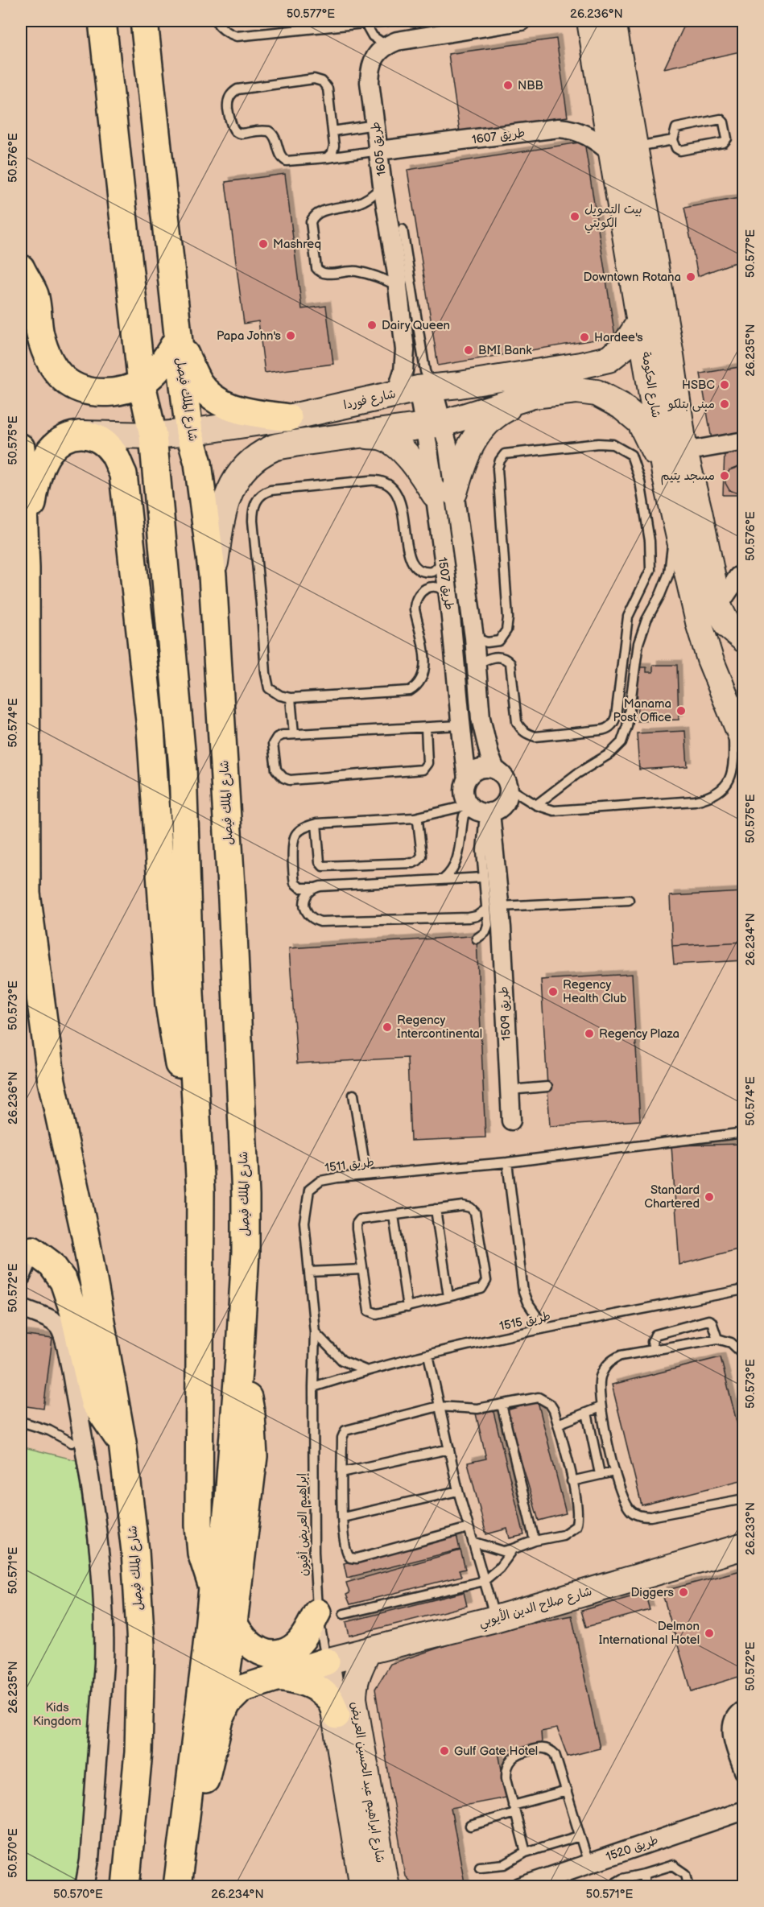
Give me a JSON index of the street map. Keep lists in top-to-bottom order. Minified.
{"streets":{"highway":["شارع الملك فيصل"],"main road":["شارع الحكومة","شارع فوردا","شارع صلاح الدين الأيوبي","شارع ابراهيم عبد الحسين العريض"],"street":["طريق 1607","طريق 1605","طريق 1507","طريق 1509","طريق 1520"],"lane":["طريق 1511","طريق 1515","إبراهيم العريض أفيون"]},"crossings":[["طريق 1607","طريق 1605"],["طريق 1607","شارع الحكومة"],["طريق 1605","شارع فوردا"],["طريق 1605","طريق 1507"],["شارع الحكومة","شارع فوردا"],["شارع الملك فيصل","شارع فوردا"],["شارع فوردا","طريق 1507"],["طريق 1507","طريق 1509"],["طريق 1511","طريق 1515"],["طريق 1511","إبراهيم العريض أفيون"],["طريق 1515","إبراهيم العريض أفيون"],["إبراهيم العريض أفيون","شارع صلاح الدين الأيوبي"],["إبراهيم العريض أفيون","شارع ابراهيم عبد الحسين العريض"],["شارع صلاح الدين الأيوبي","شارع ابراهيم عبد الحسين العريض"]],"parks":["Kids Kingdom"],"places":["NBB","بيت التمويل الكويتي","Mashreq","Downtown Rotana","Dairy Queen","Papa John's","Hardee's","BMI Bank","HSBC","مبنى بتلكو","مسجد يتيم","Manama Post Office","Regency Health Club","Regency Intercontinental","Regency Plaza","Standard Chartered","Diggers","Delmon International Hotel","Gulf Gate Hotel"],"coordinates":["50.577°E","26.236°N","50.576°E","26.235°N","50.575°E","50.574°E","26.234°N","50.573°E","50.572°E","26.233°N","50.571°E","50.570°E"]}
